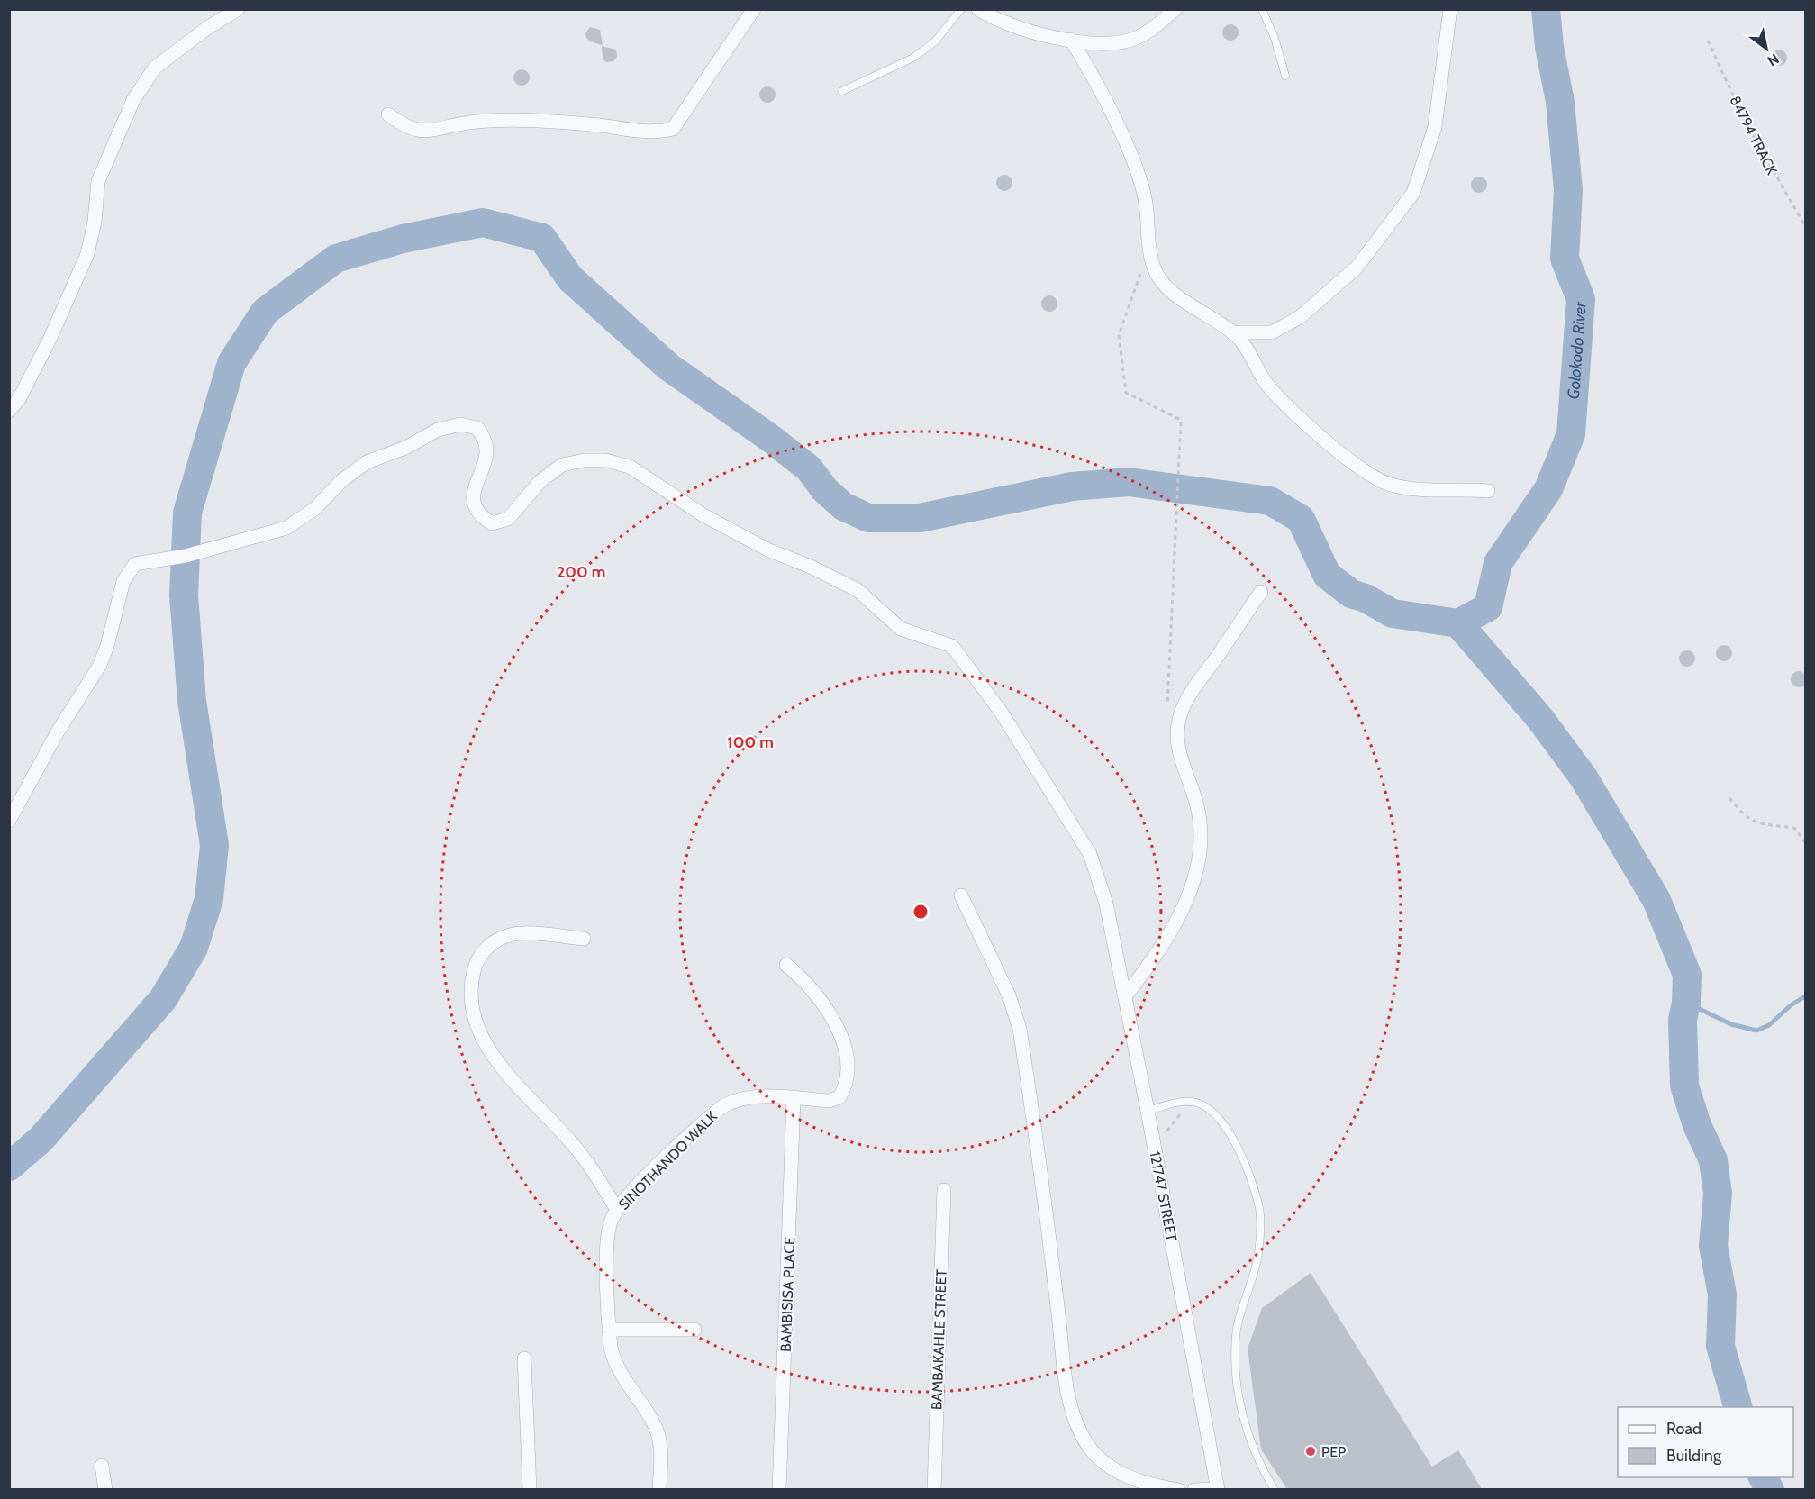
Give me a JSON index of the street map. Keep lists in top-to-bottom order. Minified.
{"streets":{"street":["SINOTHANDO WALK","121747 STREET","BAMBISISA PLACE","BAMBAKAHLE STREET"],"path":["84794 TRACK"]},"crossings":[["SINOTHANDO WALK","BAMBISISA PLACE"]],"water":["Golokodo River"],"places":["PEP"],"legend":["Road","Building"],"north":"bottom right","rings":["200 m","100 m"]}
